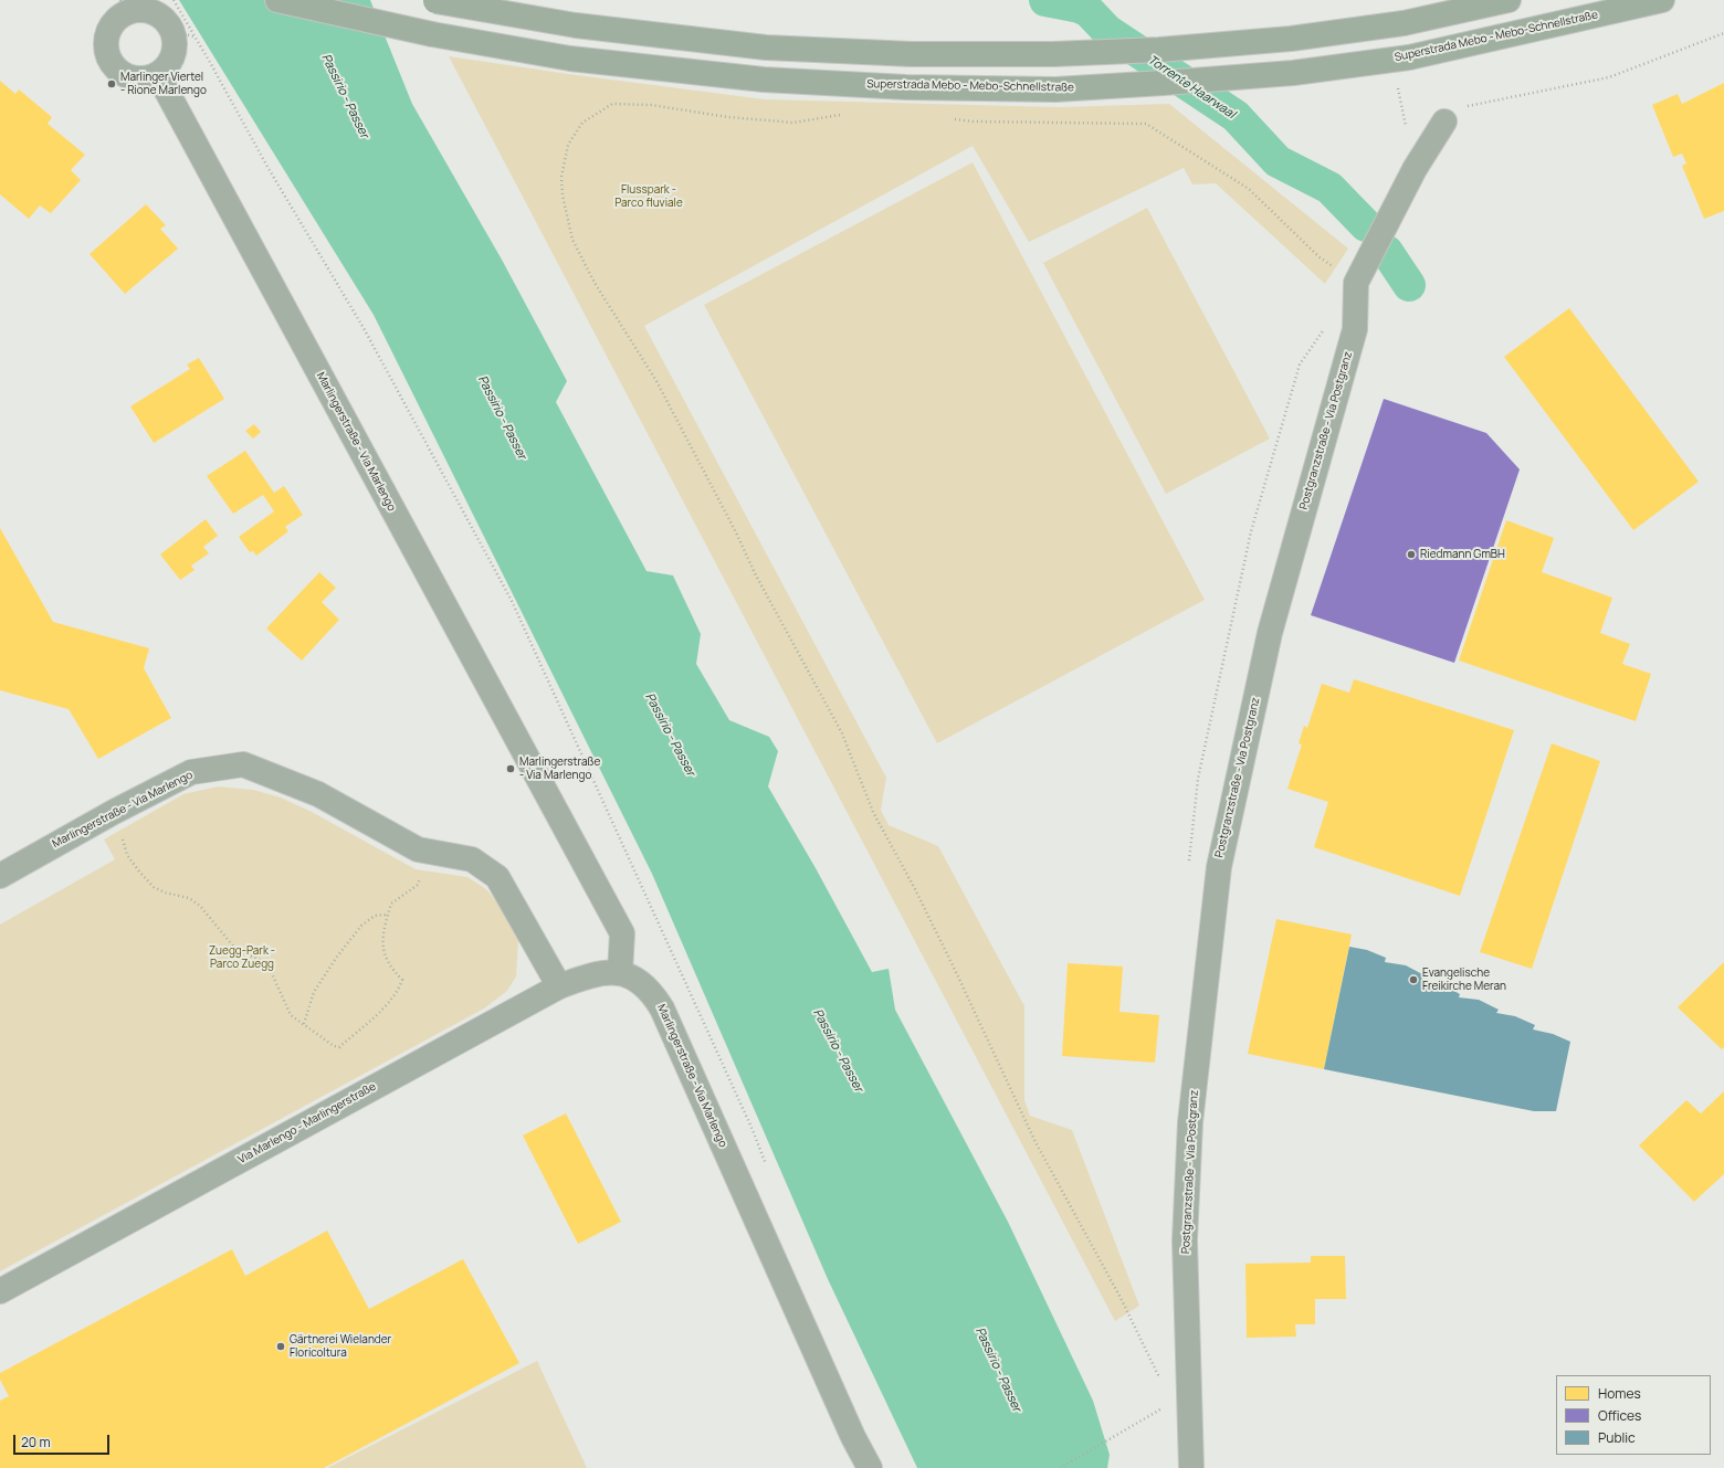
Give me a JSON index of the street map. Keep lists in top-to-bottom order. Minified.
{"streets":{"highway":["Superstrada Mebo - Mebo-Schnellstraße"],"street":["Postgranzstraße - Via Postgranz","Marlingerstraße - Via Marlengo","Via Marlengo - Marlingerstraße"]},"crossings":[["Marlingerstraße - Via Marlengo","Via Marlengo - Marlingerstraße"]],"water":["Torrente Haarwaal","Passirio - Passer"],"parks":["Flusspark - Parco fluviale","Zuegg-Park - Parco Zuegg"],"places":["Marlinger Viertel - Rione Marlengo","Riedmann GmBH","Marlingerstraße - Via Marlengo","Evangelische Freikirche Meran","Gärtnerei Wielander Floricoltura"],"legend":["Homes","Offices","Public"],"scale_bar":"20 m"}
